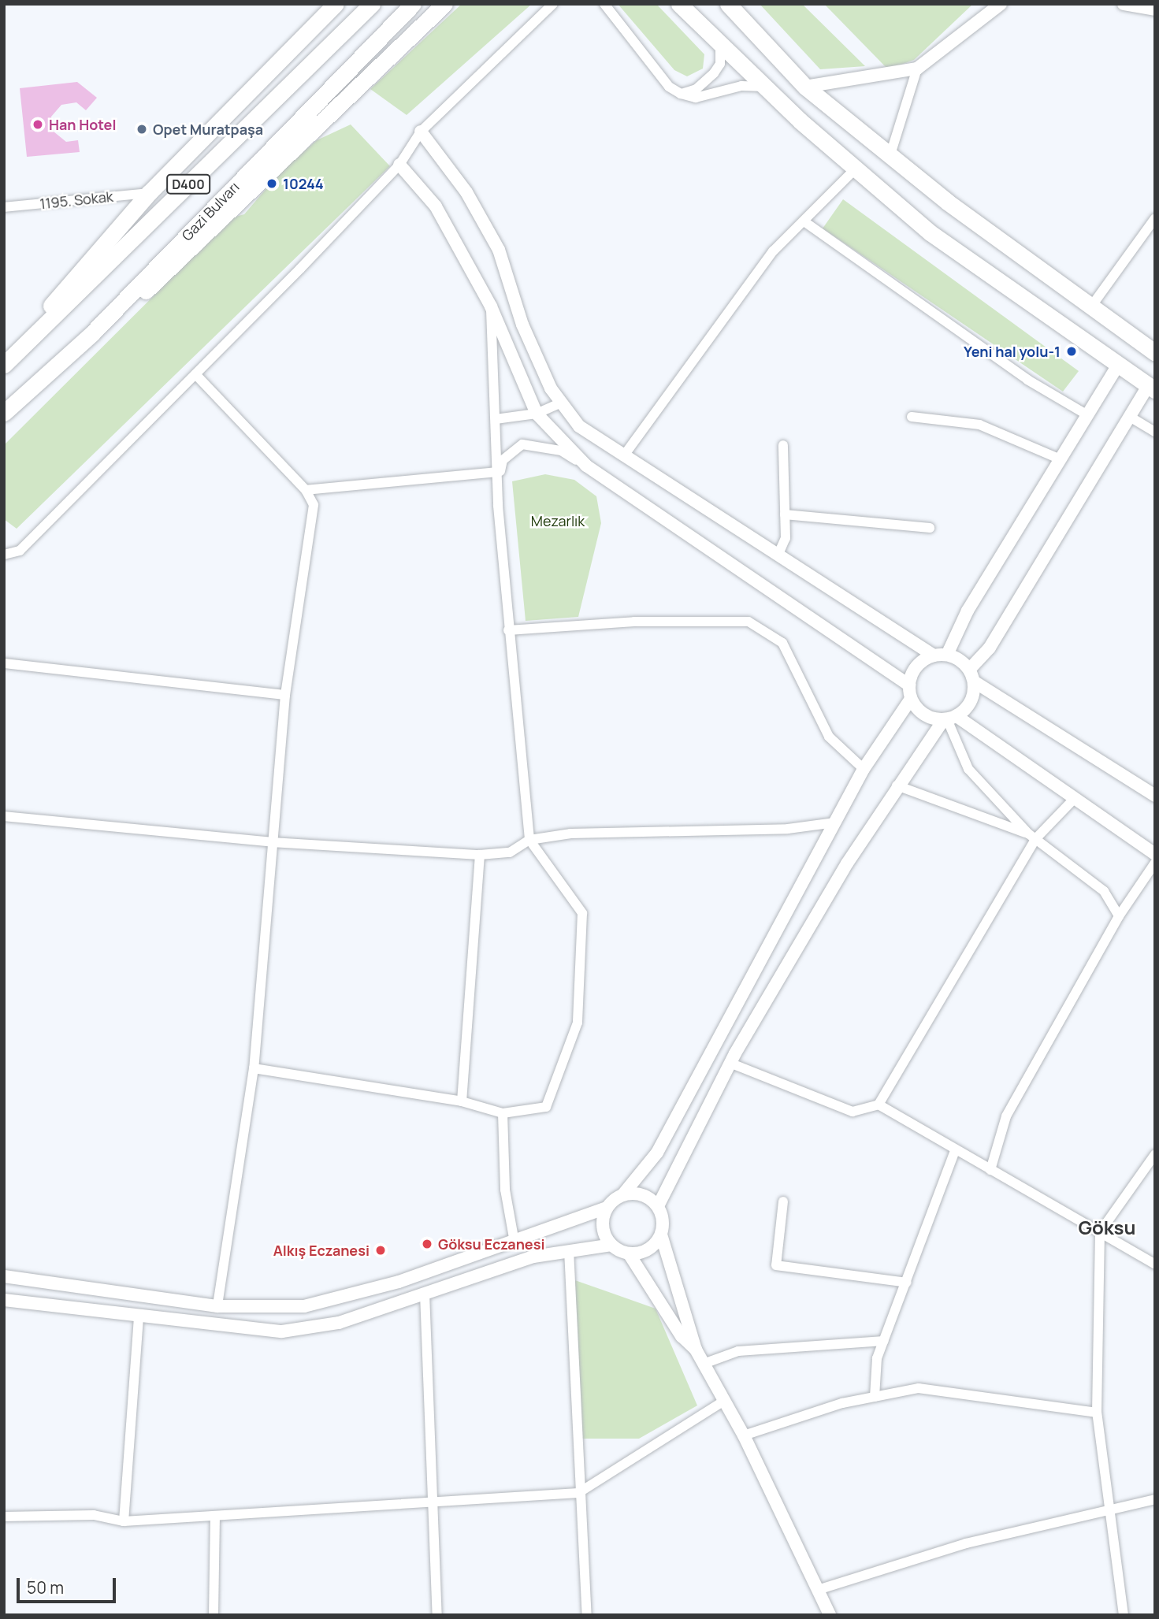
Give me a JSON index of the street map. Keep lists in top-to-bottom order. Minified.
{"streets":{"main road":["D400","Gazi Bulvarı"],"street":["1195. Sokak"]},"districts":["Göksu"],"parks":["Mezarlık"],"places":["Han Hotel","Opet Muratpaşa","10244","Yeni hal yolu-1","Göksu Eczanesi","Alkış Eczanesi"],"scale_bar":"50 m"}
